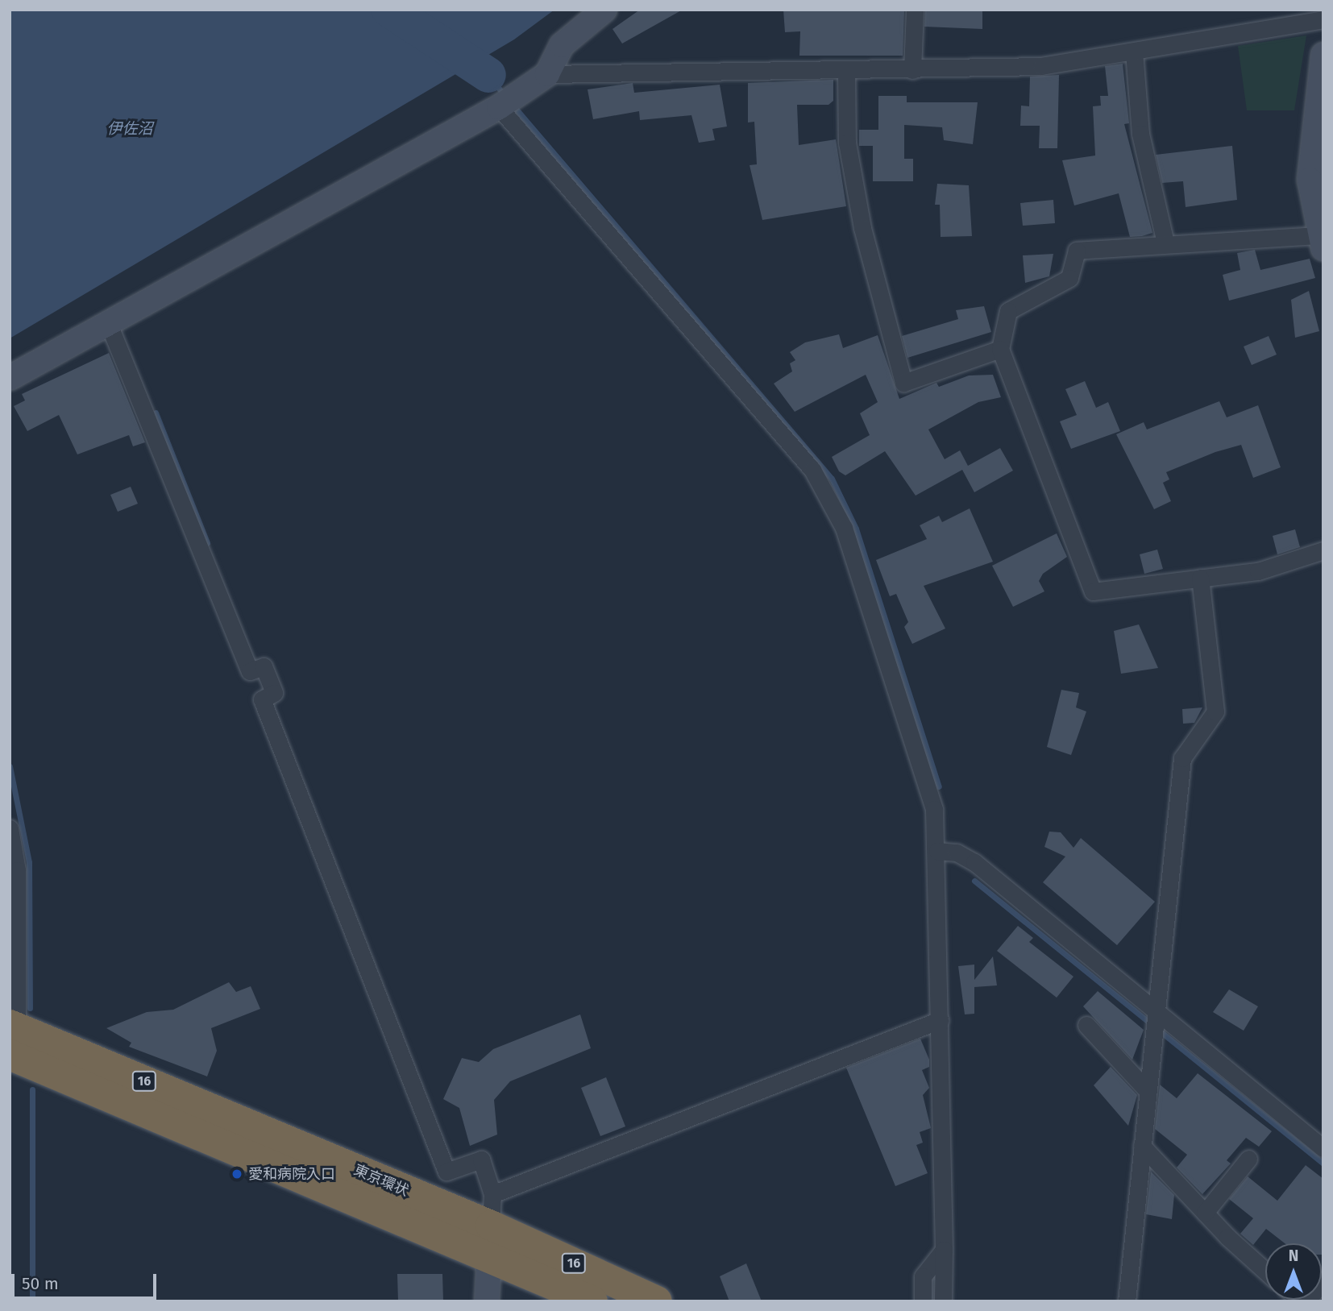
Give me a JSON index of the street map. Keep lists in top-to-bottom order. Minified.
{"streets":{"highway":["16","東京環状"]},"water":["伊佐沼"],"places":["愛和病院入口"],"scale_bar":"50 m","north":"top"}
